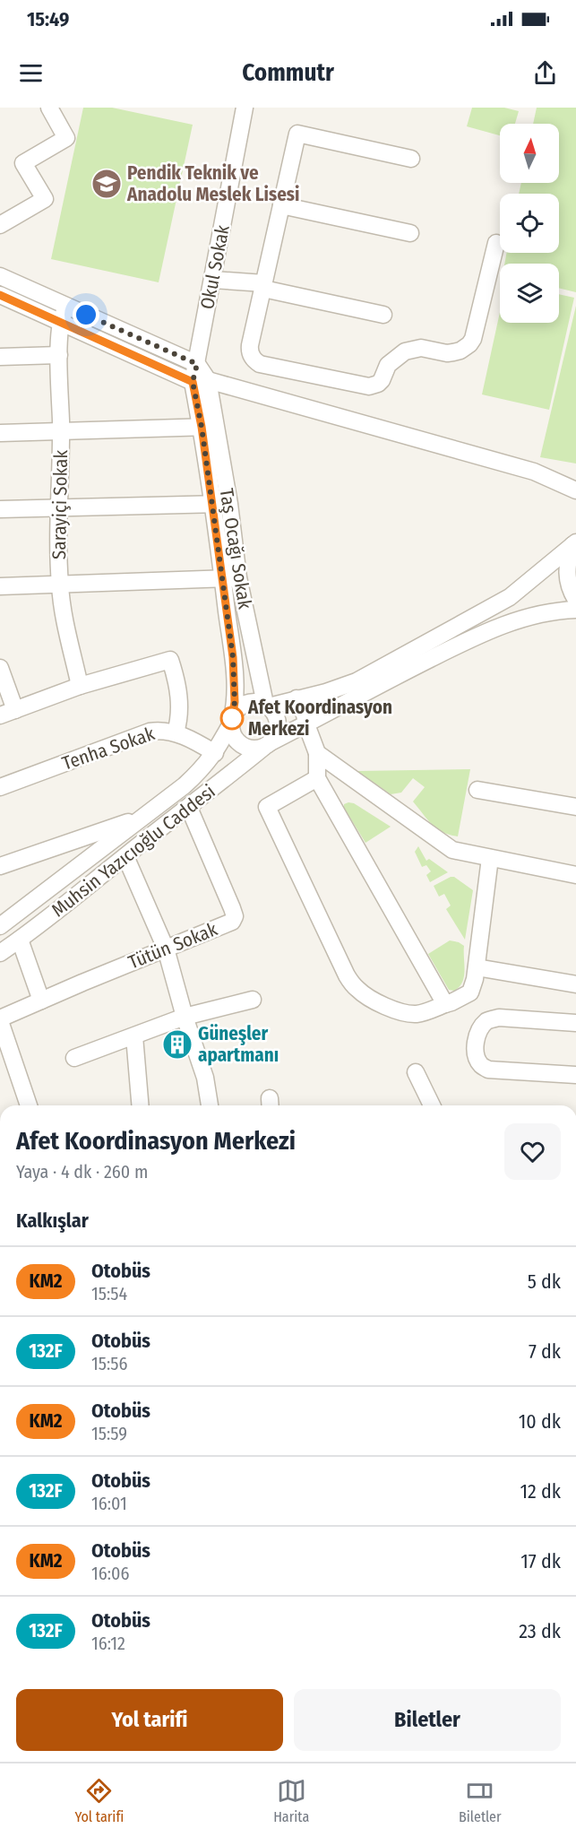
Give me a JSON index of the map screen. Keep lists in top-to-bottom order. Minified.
{"streets":{"street":["Okul Sokak","Sarayiçi Sokak","Taş Ocağı Sokak","Tenha Sokak","Muhsin Yazıcıoğlu Caddesi","Tütün Sokak"]},"crossings":[["Okul Sokak","Taş Ocağı Sokak"],["Taş Ocağı Sokak","Muhsin Yazıcıoğlu Caddesi"],["Tenha Sokak","Muhsin Yazıcıoğlu Caddesi"],["Muhsin Yazıcıoğlu Caddesi","Tütün Sokak"]],"places":{"school or university":["Pendik Teknik ve Anadolu Meslek Lisesi"],"other":["Afet Koordinasyon Merkezi"],"building":["Güneşler apartmanı"]},"lines":["bus line KM2"],"north":"top","page":{"status":"15:49","header":"Commutr","heading":[["Afet Koordinasyon Merkezi","Yaya · 4 dk · 260 m"],"Kalkışlar"],"list":[{"mark":"KM2","name":"Otobüs","note":"15:54","value":"5 dk"},{"mark":"132F","name":"Otobüs","note":"15:56","value":"7 dk"},{"mark":"KM2","name":"Otobüs","note":"15:59","value":"10 dk"},{"mark":"132F","name":"Otobüs","note":"16:01","value":"12 dk"},{"mark":"KM2","name":"Otobüs","note":"16:06","value":"17 dk"},{"mark":"132F","name":"Otobüs","note":"16:12","value":"23 dk"}],"buttons":["Yol tarifi","Biletler"],"tabs":["Yol tarifi","Harita","Biletler"]}}
